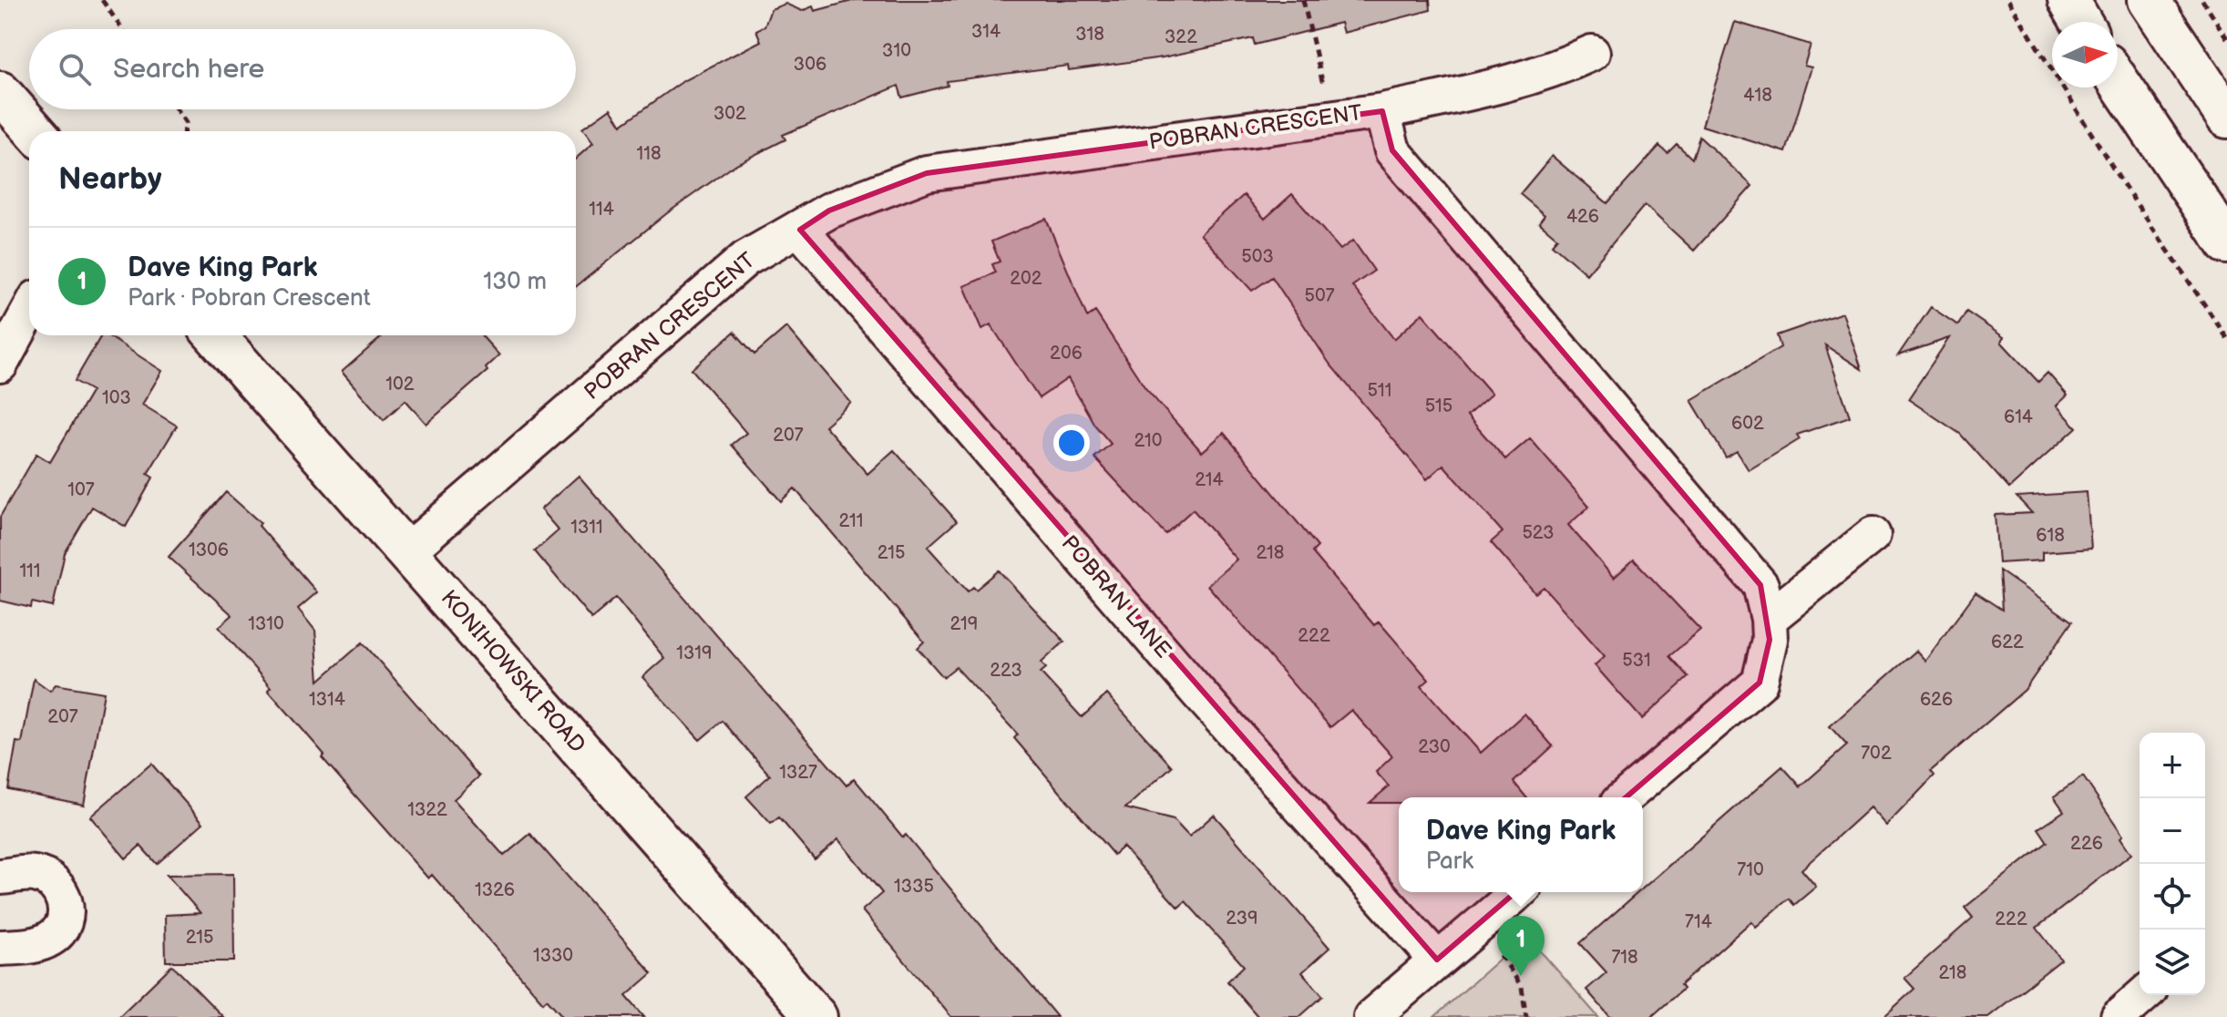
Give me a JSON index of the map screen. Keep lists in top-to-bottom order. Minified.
{"streets":{"street":["POBRAN CRESCENT","POBRAN LANE","KONIHOWSKI ROAD"]},"crossings":[["POBRAN CRESCENT","POBRAN LANE"],["POBRAN CRESCENT","KONIHOWSKI ROAD"]],"house_numbers":["314","318","322","310","306","418","302","118","114","426","503","202","507","206","102","511","103","515","614","602","207","210","214","107","211","1311","523","618","1306","215","218","111","1310","219","222","622","1319","531","223","1314","626","207","230","702","1327","1322","226","710","1335","1326","239","222","714","215","1330","718","218"],"north":"right","page":{"search":"Search here","heading":"Nearby","list":[{"mark":"1","name":"Dave King Park","note":"Park · Pobran Crescent","value":"130 m"}],"map_buttons":["+","−"],"popup":["Dave King Park","Park"],"pins":"1"}}
